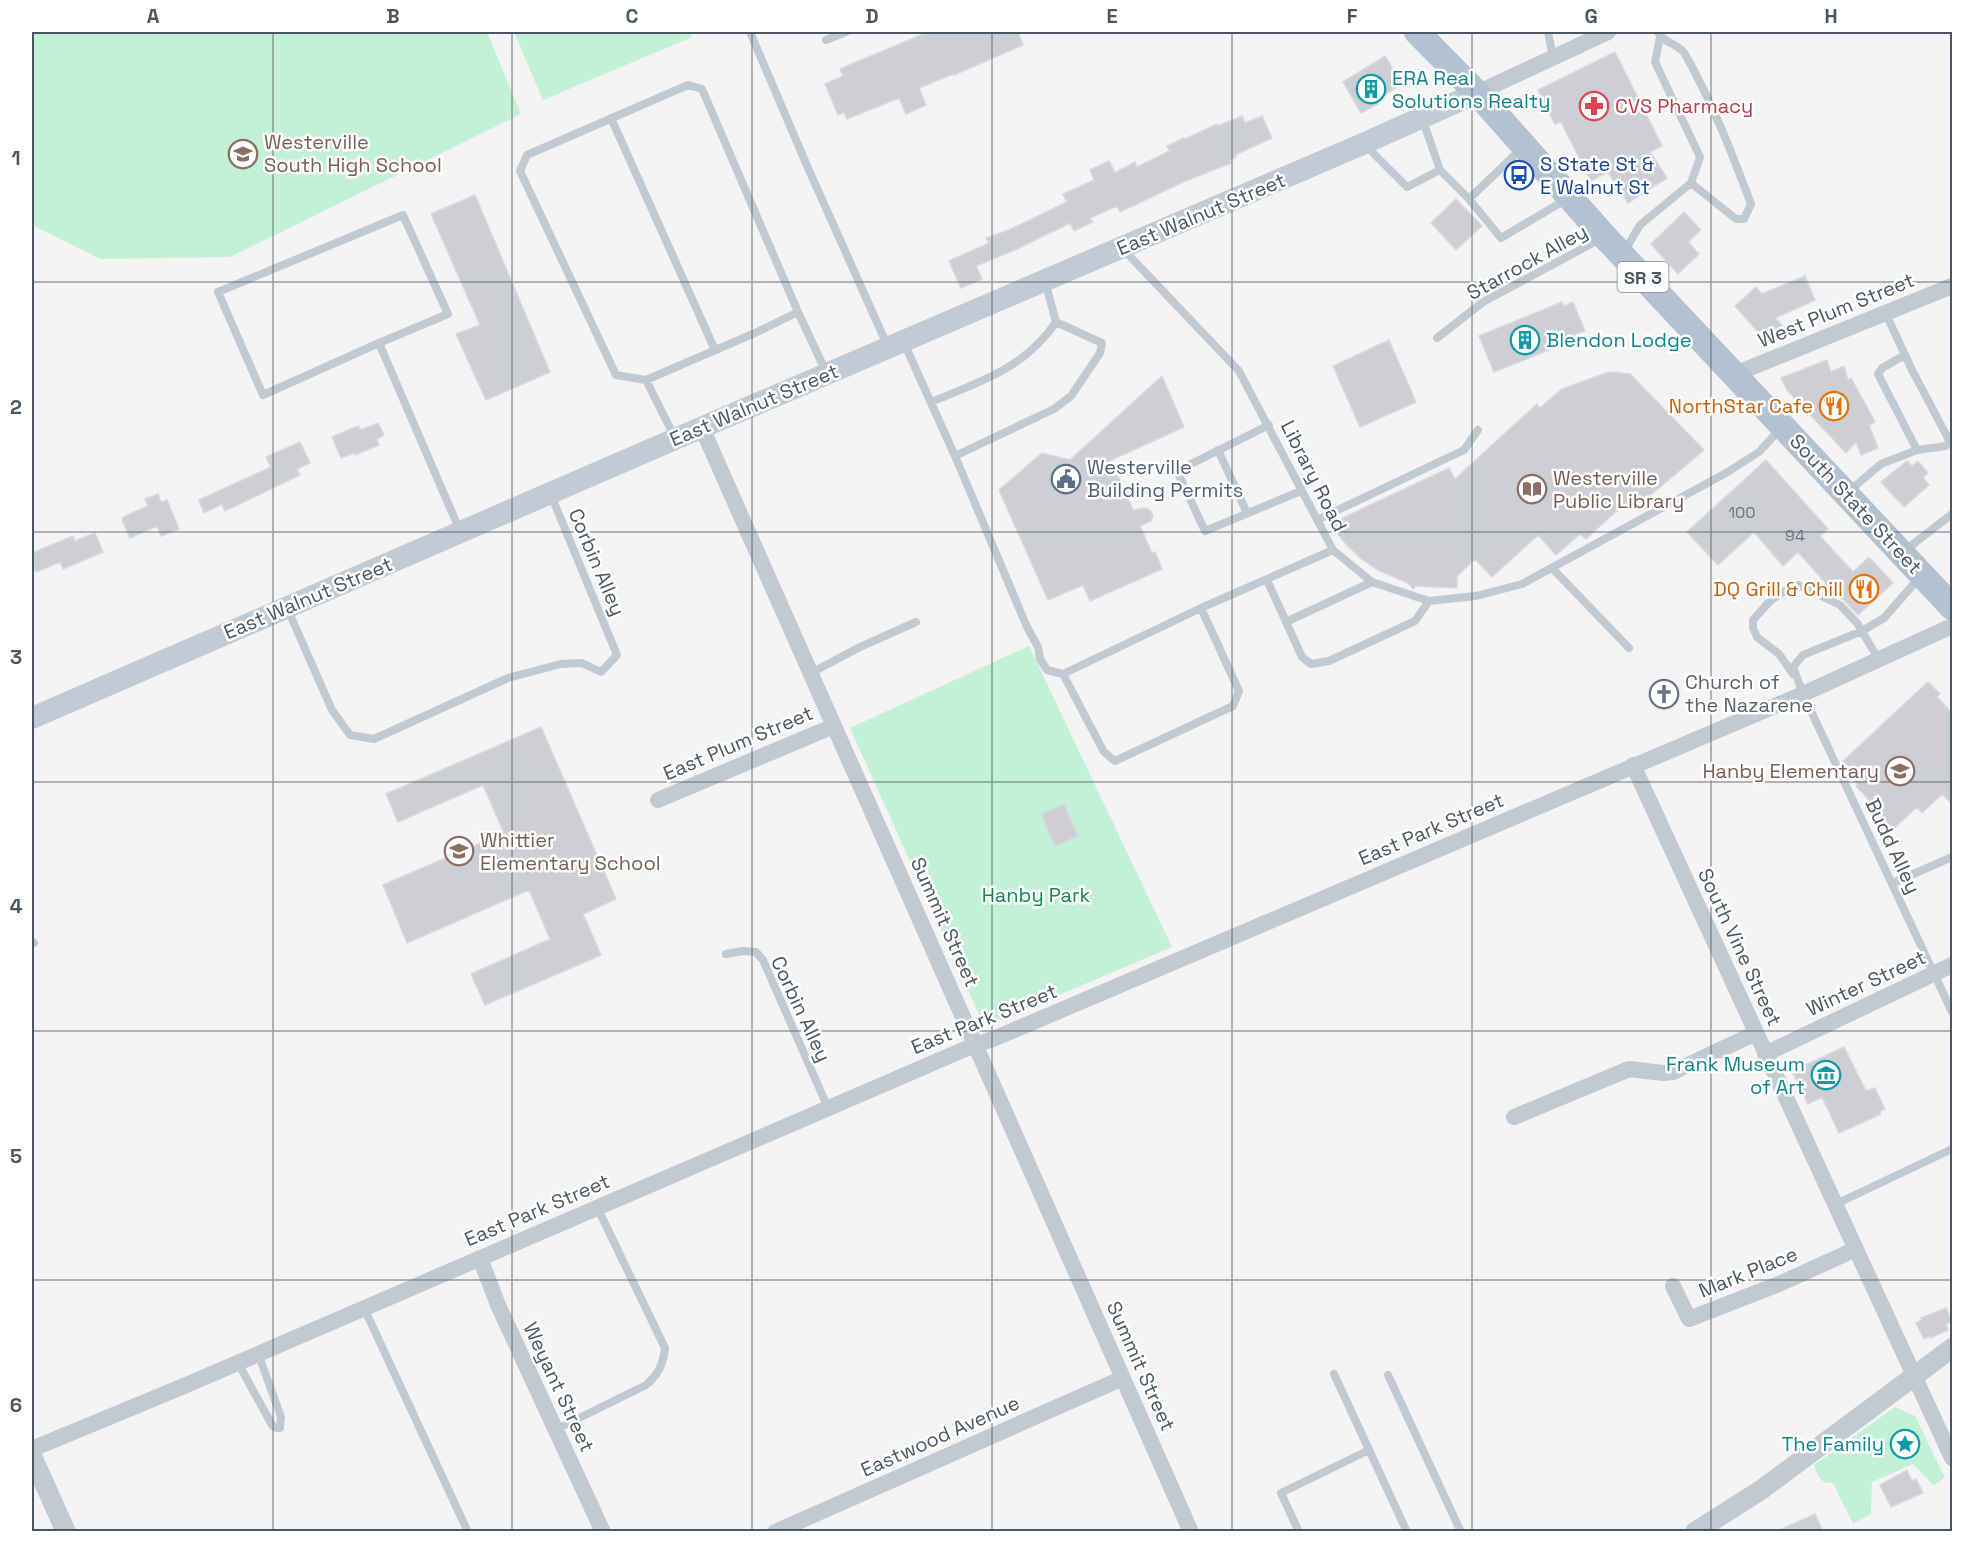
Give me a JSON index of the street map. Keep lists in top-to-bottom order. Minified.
{"streets":{"main road":["East Walnut Street","SR 3","South State Street"],"street":["West Plum Street","East Plum Street","East Park Street","Summit Street","South Vine Street","Winter Street","Mark Place","Weyant Street","Eastwood Avenue"],"lane":["Starrock Alley","Library Road","Corbin Alley","Budd Alley"]},"crossings":[["East Walnut Street","Library Road"],["East Walnut Street","South State Street"],["East Walnut Street","Corbin Alley"],["East Walnut Street","Summit Street"],["Starrock Alley","South State Street"],["West Plum Street","South State Street"],["Library Road","South State Street"],["Corbin Alley","East Park Street"],["East Plum Street","Summit Street"],["East Park Street","Budd Alley"],["East Park Street","Summit Street"],["East Park Street","South Vine Street"],["East Park Street","Weyant Street"],["Budd Alley","Winter Street"],["Summit Street","Eastwood Avenue"],["South Vine Street","Winter Street"],["South Vine Street","Mark Place"]],"parks":["Hanby Park"],"places":{"building":["ERA Real Solutions Realty","Blendon Lodge"],"pharmacy":["CVS Pharmacy"],"school or university":["Westerville South High School","Hanby Elementary","Whittier Elementary School"],"bus stop":["S State St & E Walnut St"],"restaurant":["NorthStar Cafe","DQ Grill & Chill"],"public building":["Westerville Building Permits"],"library":["Westerville Public Library"],"church":["Church of the Nazarene"],"museum":["Frank Museum of Art"],"place":["The Family"]},"house_numbers":["100","94"],"grid":{"columns":["A","B","C","D","E","F","G","H"],"rows":["1","2","3","4","5","6"]}}
